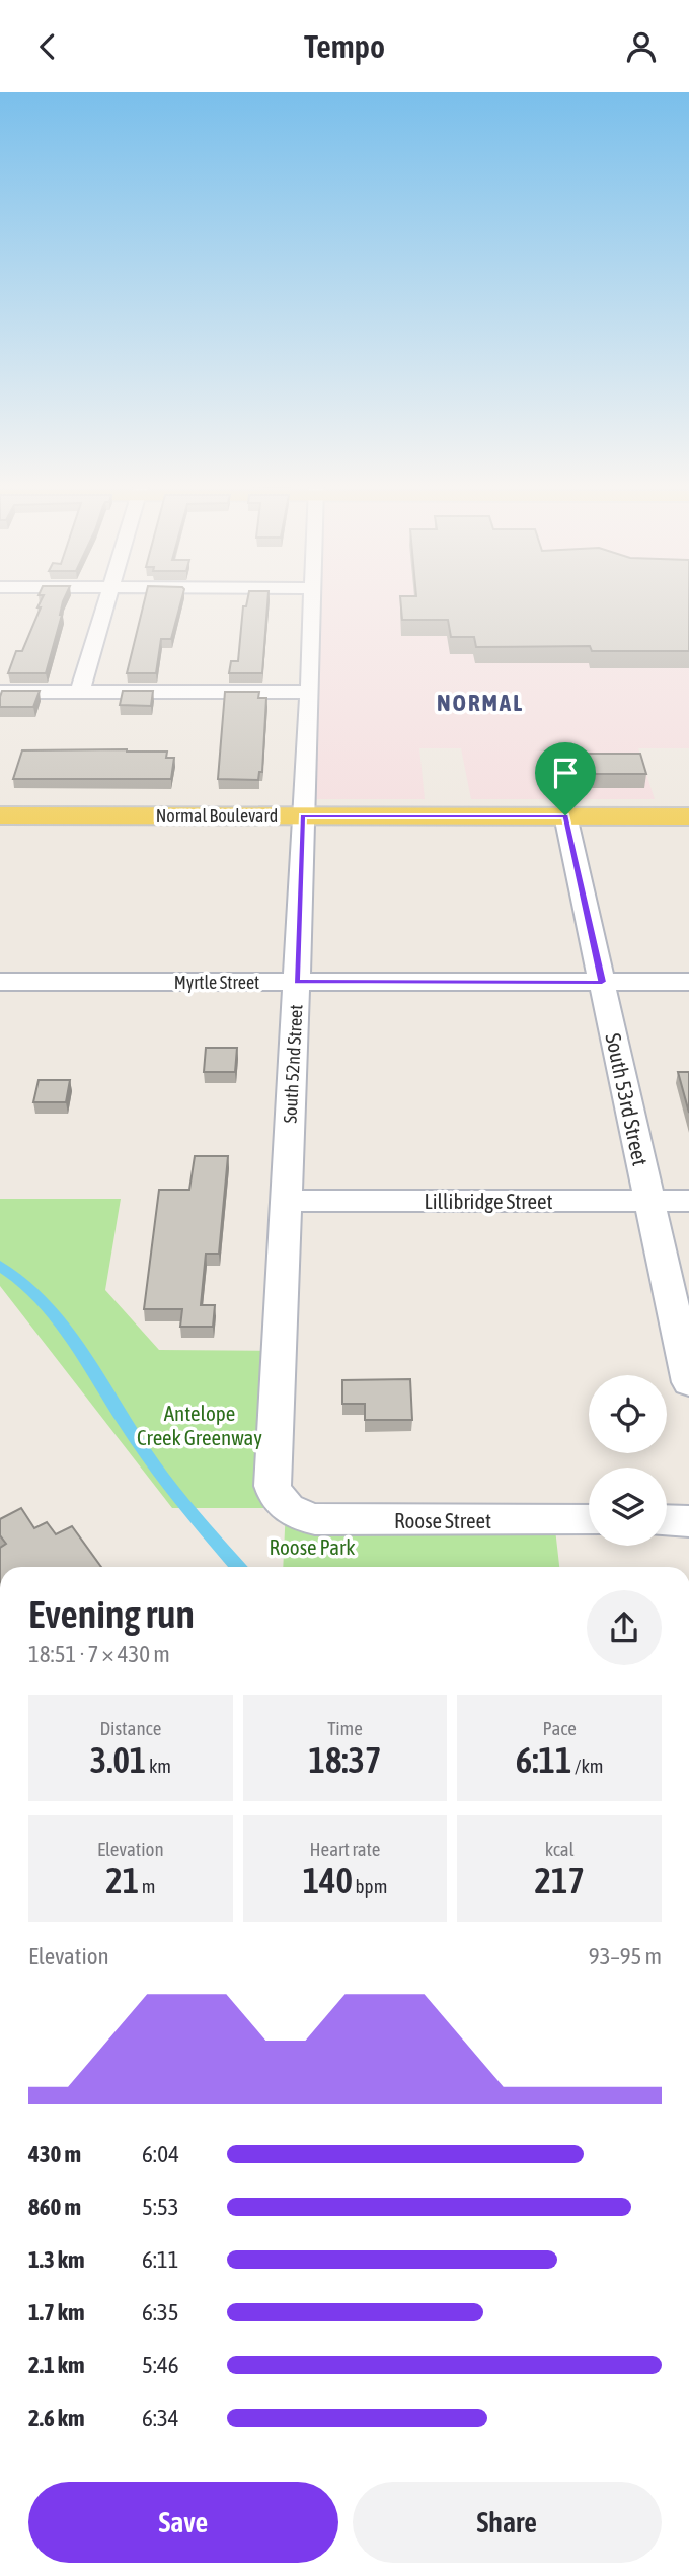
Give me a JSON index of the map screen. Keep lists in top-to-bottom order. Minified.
{"streets":{"main road":["Normal Boulevard"],"street":["Myrtle Street","South 52nd Street","South 53rd Street","Lillibridge Street","Roose Street"]},"crossings":[["Normal Boulevard","South 52nd Street"],["Normal Boulevard","South 53rd Street"],["Myrtle Street","South 52nd Street"],["Myrtle Street","South 53rd Street"],["South 52nd Street","Lillibridge Street"],["South 52nd Street","Roose Street"],["South 53rd Street","Lillibridge Street"]],"districts":["NORMAL"],"parks":["Antelope Creek Greenway","Roose Park"],"page":{"header":"Tempo","heading":["Evening run","18:51 · 7 × 430 m"],"stats":[["Distance","3.01 km"],["Time","18:37"],["Pace","6:11 /km"],["Elevation","21 m"],["Heart rate","140 bpm"],["kcal","217"]],"chart":["Elevation","93–95 m"],"list":[{"name":"430 m","note":"6:04"},{"name":"860 m","note":"5:53"},{"name":"1.3 km","note":"6:11"},{"name":"1.7 km","note":"6:35"},{"name":"2.1 km","note":"5:46"},{"name":"2.6 km","note":"6:34"}],"buttons":["Save","Share"]}}
